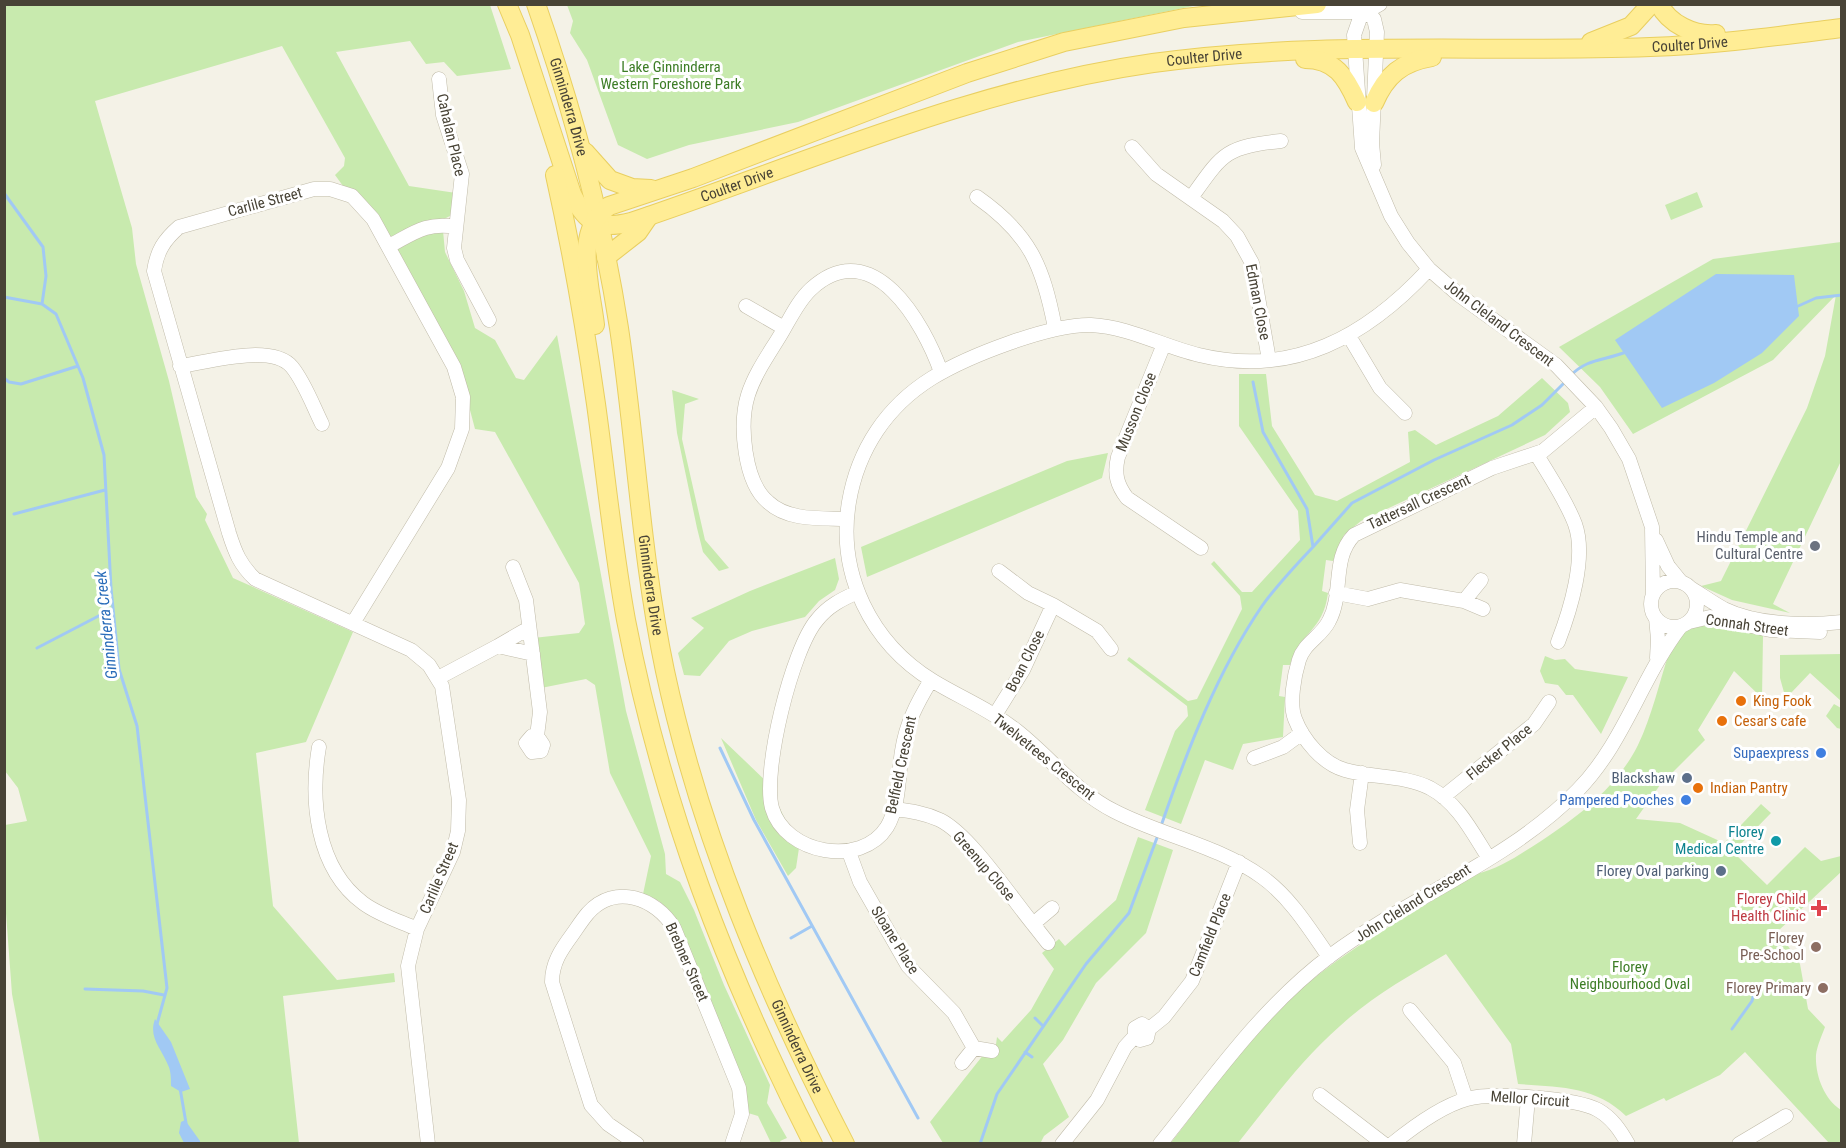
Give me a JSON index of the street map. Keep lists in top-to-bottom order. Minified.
{"streets":{"main road":["Coulter Drive","Ginninderra Drive"],"street":["Cahalan Place","Carlile Street","Edman Close","John Cleland Crescent","Musson Close","Tattersall Crescent","Connah Street","Boan Close","Flecker Place","Twelvetrees Crescent","Belfield Crescent","Greenup Close","Camfield Place","Sloane Place","Brebner Street","Mellor Circuit"]},"crossings":[["Coulter Drive","Ginninderra Drive"],["Coulter Drive","John Cleland Crescent"],["Edman Close","Twelvetrees Crescent"],["John Cleland Crescent","Tattersall Crescent"],["John Cleland Crescent","Connah Street"],["John Cleland Crescent","Twelvetrees Crescent"],["Musson Close","Twelvetrees Crescent"],["Tattersall Crescent","Flecker Place"],["Boan Close","Twelvetrees Crescent"],["Twelvetrees Crescent","Belfield Crescent"],["Twelvetrees Crescent","Camfield Place"],["Belfield Crescent","Greenup Close"],["Belfield Crescent","Sloane Place"]],"water":["Ginninderra Creek"],"parks":["Lake Ginninderra Western Foreshore Park","Florey Neighbourhood Oval"],"places":{"other":["Hindu Temple and Cultural Centre","King Fook","Cesar's cafe","Supaexpress","Blackshaw","Indian Pantry","Pampered Pooches","Florey Medical Centre","Florey Oval parking","Florey Pre-School","Florey Primary"],"health":["Florey Child Health Clinic"]}}
